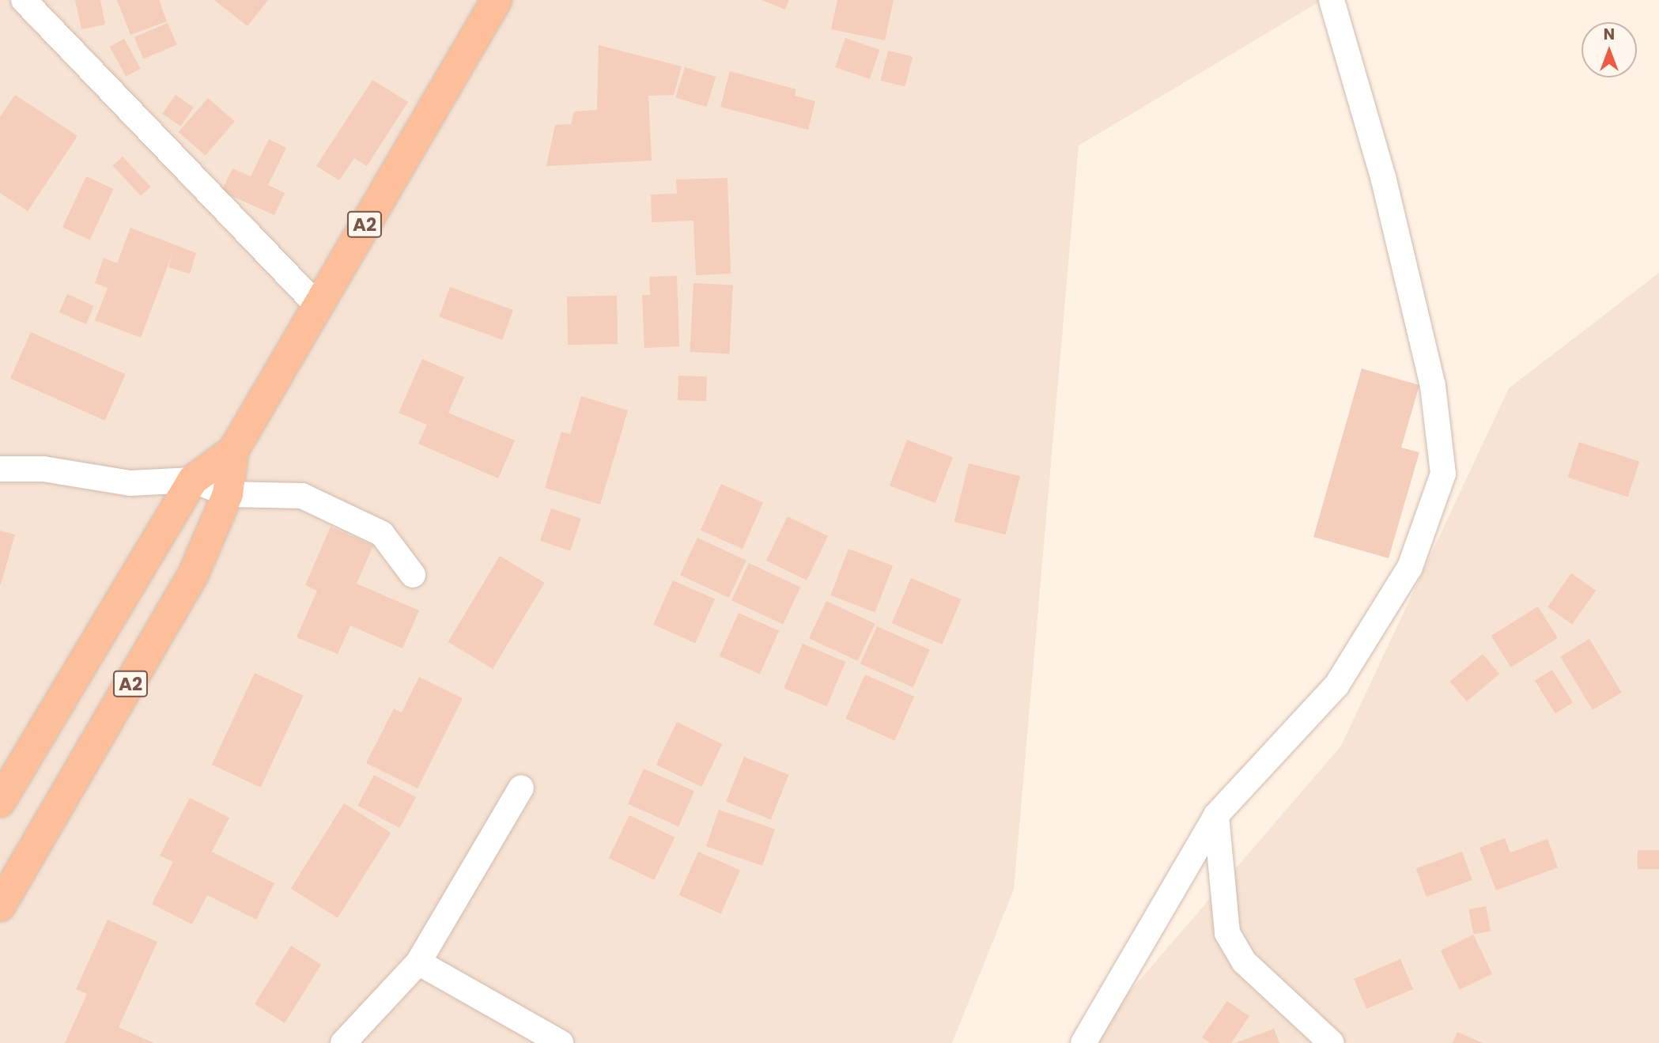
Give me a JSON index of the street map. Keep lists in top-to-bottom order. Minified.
{"streets":{"highway":["A2"]},"north":"top"}
